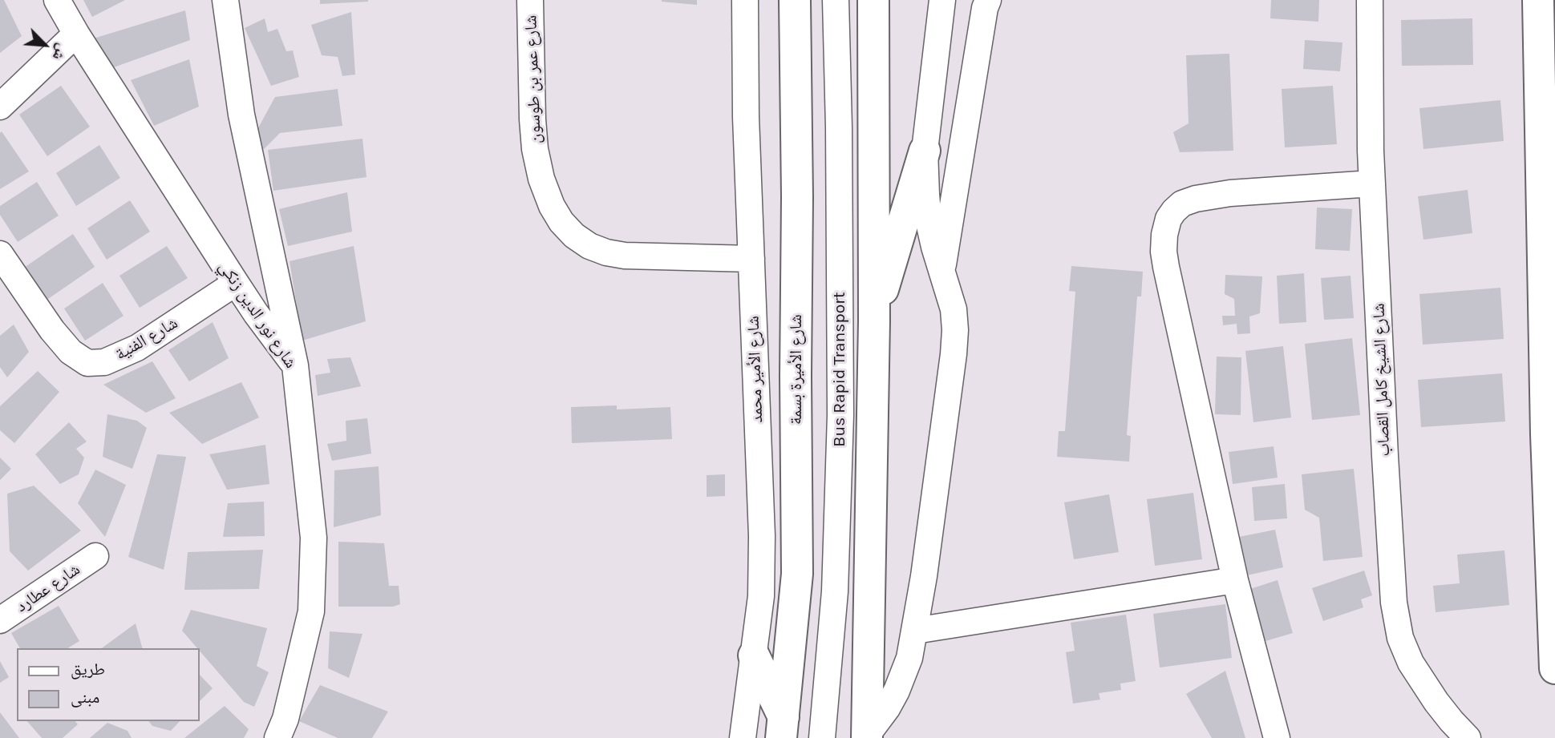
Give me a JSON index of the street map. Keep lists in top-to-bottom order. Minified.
{"streets":{"main road":["شارع الأميرة بسمة"],"street":["شارع عمر بن طوسون","شارع نور الدين زنكي","شارع الفنية","شارع الأمير محمد","Bus Rapid Transport","شارع الشيخ كامل القصاب","شارع عطارد"]},"crossings":[["شارع عمر بن طوسون","شارع الأمير محمد"],["شارع نور الدين زنكي","شارع الفنية"]],"legend":["طريق","مبنى"],"north":"bottom right"}
